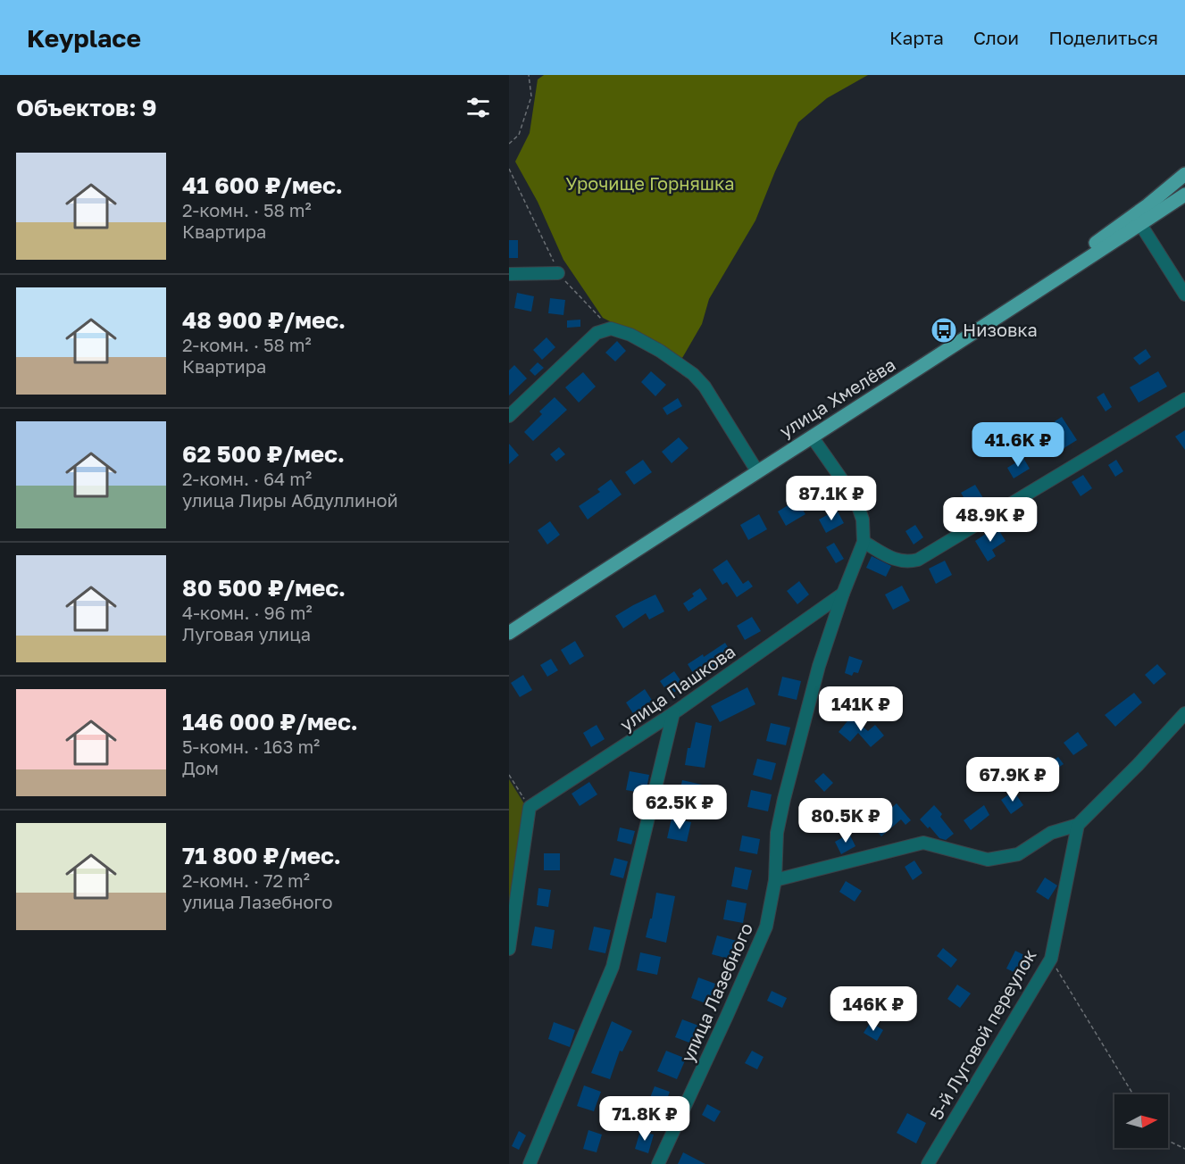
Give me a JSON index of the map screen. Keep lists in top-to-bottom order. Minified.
{"streets":{"main road":["улица Хмелёва"],"street":["улица Пашкова","улица Лазебного","5-й Луговой переулок"]},"crossings":[["улица Хмелёва","улица Лазебного"],["улица Пашкова","улица Лазебного"]],"parks":["Урочище Горняшка"],"places":{"bus stop":["Низовка"]},"north":"right","page":{"header":"Keyplace","nav":["Карта","Слои","Поделиться"],"heading":"Объектов: 9","list":[{"name":"41 600 ₽/мес.","note":"2-комн. · 58 m² · Квартира"},{"name":"48 900 ₽/мес.","note":"2-комн. · 58 m² · Квартира"},{"name":"62 500 ₽/мес.","note":"2-комн. · 64 m² · улица Лиры Абдуллиной"},{"name":"80 500 ₽/мес.","note":"4-комн. · 96 m² · Луговая улица"},{"name":"146 000 ₽/мес.","note":"5-комн. · 163 m² · Дом"},{"name":"71 800 ₽/мес.","note":"2-комн. · 72 m² · улица Лазебного"}],"price":["41.6K ₽","87.1K ₽","48.9K ₽","141K ₽","67.9K ₽","62.5K ₽","80.5K ₽","146K ₽","71.8K ₽"]}}
